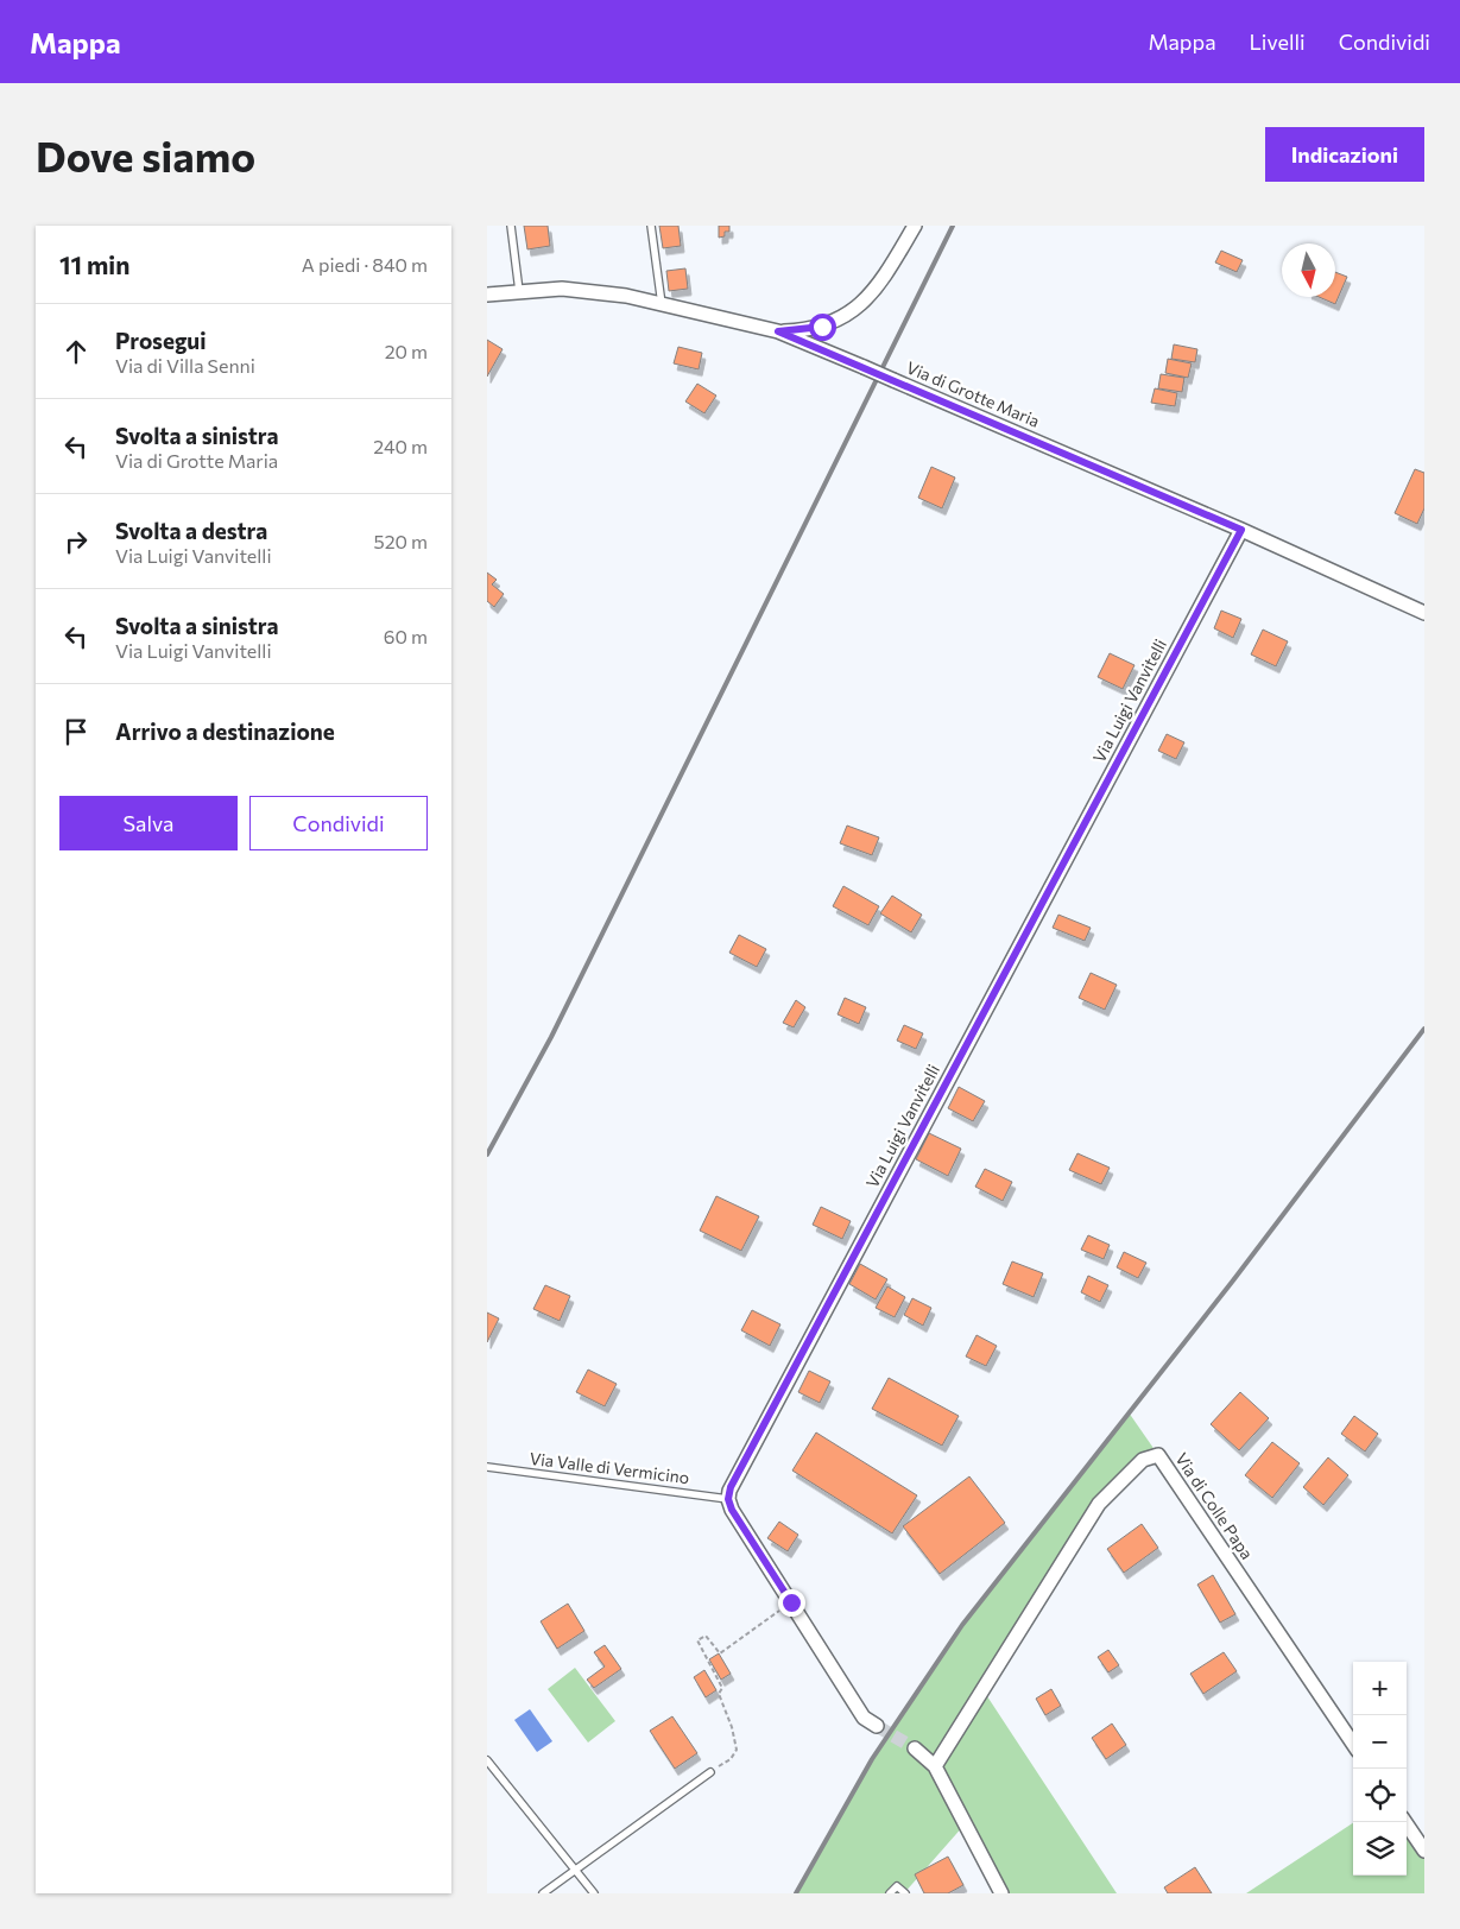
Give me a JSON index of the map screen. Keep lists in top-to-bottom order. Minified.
{"streets":{"street":["Via di Grotte Maria","Via Luigi Vanvitelli","Via di Colle Papa"],"lane":["Via Valle di Vermicino"]},"crossings":[["Via di Grotte Maria","Via Luigi Vanvitelli"],["Via Luigi Vanvitelli","Via Valle di Vermicino"]],"north":"bottom","page":{"header":"Mappa","nav":["Mappa","Livelli","Condividi"],"buttons":["Indicazioni",["Salva","Condividi"]],"title":"Dove siamo","heading":["11 min","A piedi · 840 m"],"list":[["Prosegui","Via di Villa Senni","20 m"],["Svolta a sinistra","Via di Grotte Maria","240 m"],["Svolta a destra","Via Luigi Vanvitelli","520 m"],["Svolta a sinistra","Via Luigi Vanvitelli","60 m"],"Arrivo a destinazione"],"map_buttons":["+","−"]}}
